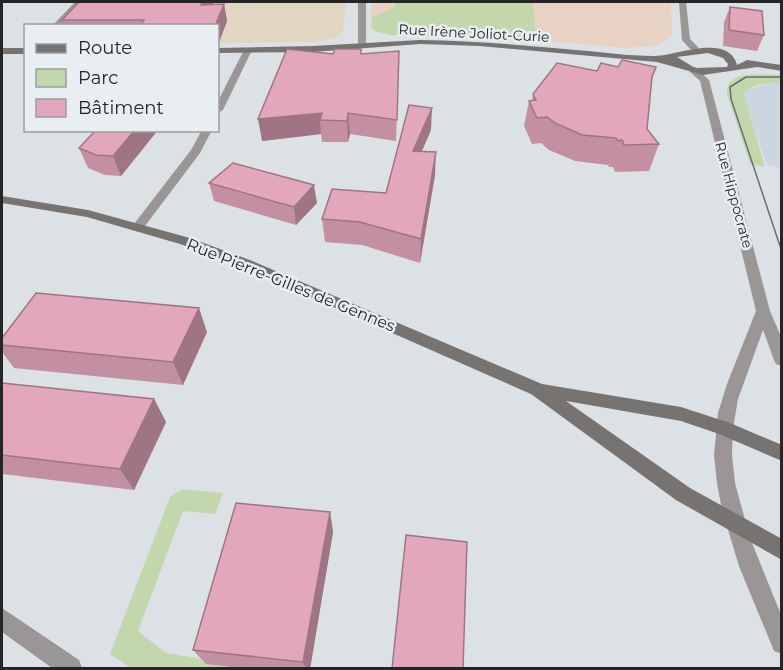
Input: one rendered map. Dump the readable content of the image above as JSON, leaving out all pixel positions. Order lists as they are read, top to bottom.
{
  "streets": {
    "street": ["Rue Irène Joliot-Curie", "Rue Hippocrate", "Rue Pierre-Gilles de Gennes"]
  },
  "legend": ["Route", "Parc", "Bâtiment"]
}
